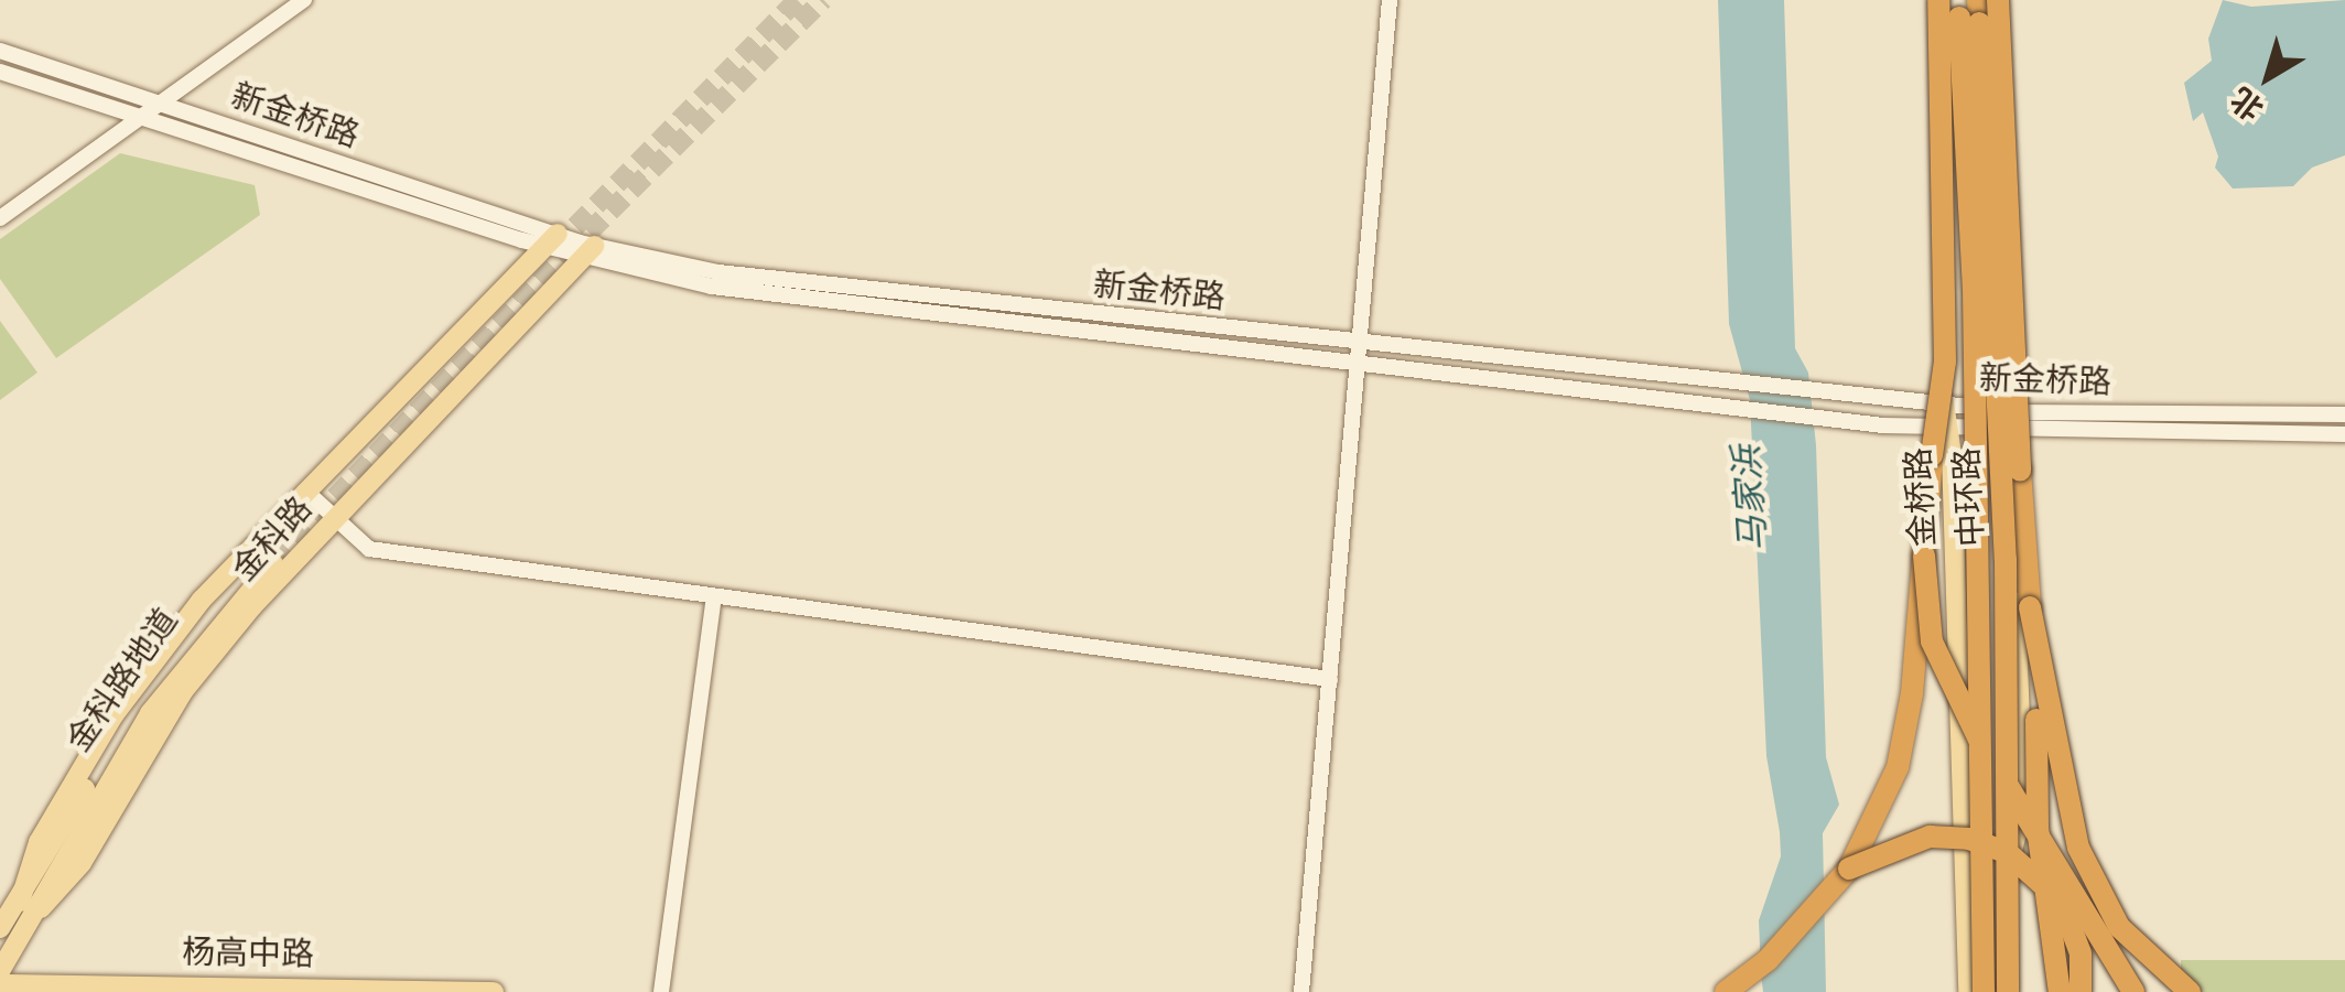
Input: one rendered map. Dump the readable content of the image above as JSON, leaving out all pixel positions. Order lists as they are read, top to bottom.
{
  "streets": {
    "highway": ["中环路"],
    "main road": [
      "金桥路",
      "金科路",
      "金科路地道",
      "杨高中路"
    ],
    "street": ["新金桥路"]
  },
  "crossings": [
    ["新金桥路", "金桥路"],
    ["新金桥路", "金科路"],
    ["金科路", "金科路地道"]
  ],
  "water": ["马家浜"],
  "north": "bottom left"
}
